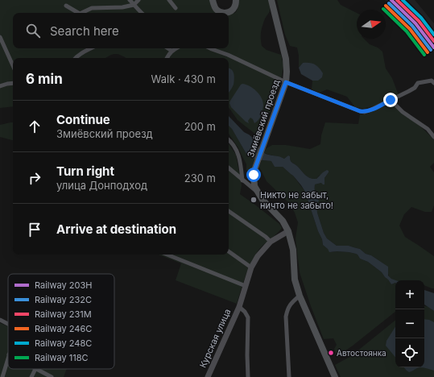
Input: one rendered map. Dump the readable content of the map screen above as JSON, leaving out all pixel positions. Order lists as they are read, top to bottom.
{
  "streets": {
    "main road": ["Змиёвский проезд"],
    "street": ["Курская улица"]
  },
  "crossings": [
    ["Змиёвский проезд", "Курская улица"]
  ],
  "places": ["Никто не забыт, ничто не забыто!", "Автостоянка"],
  "lines": [
    "rail line 203Н",
    "rail line 231М",
    "rail line 248С",
    "rail line 232C",
    "rail line 246С",
    "rail line 118С"
  ],
  "legend": [
    "Railway 203Н",
    "Railway 232C",
    "Railway 231М",
    "Railway 246С",
    "Railway 248С",
    "Railway 118С"
  ],
  "north": "right",
  "page": {
    "search": "Search here",
    "heading": ["6 min", "Walk · 430 m"],
    "list": [
      ["Continue", "Змиёвский проезд", "200 m"],
      ["Turn right", "улица Донподход", "230 m"],
      "Arrive at destination"
    ],
    "map_buttons": ["+", "−"]
  }
}
